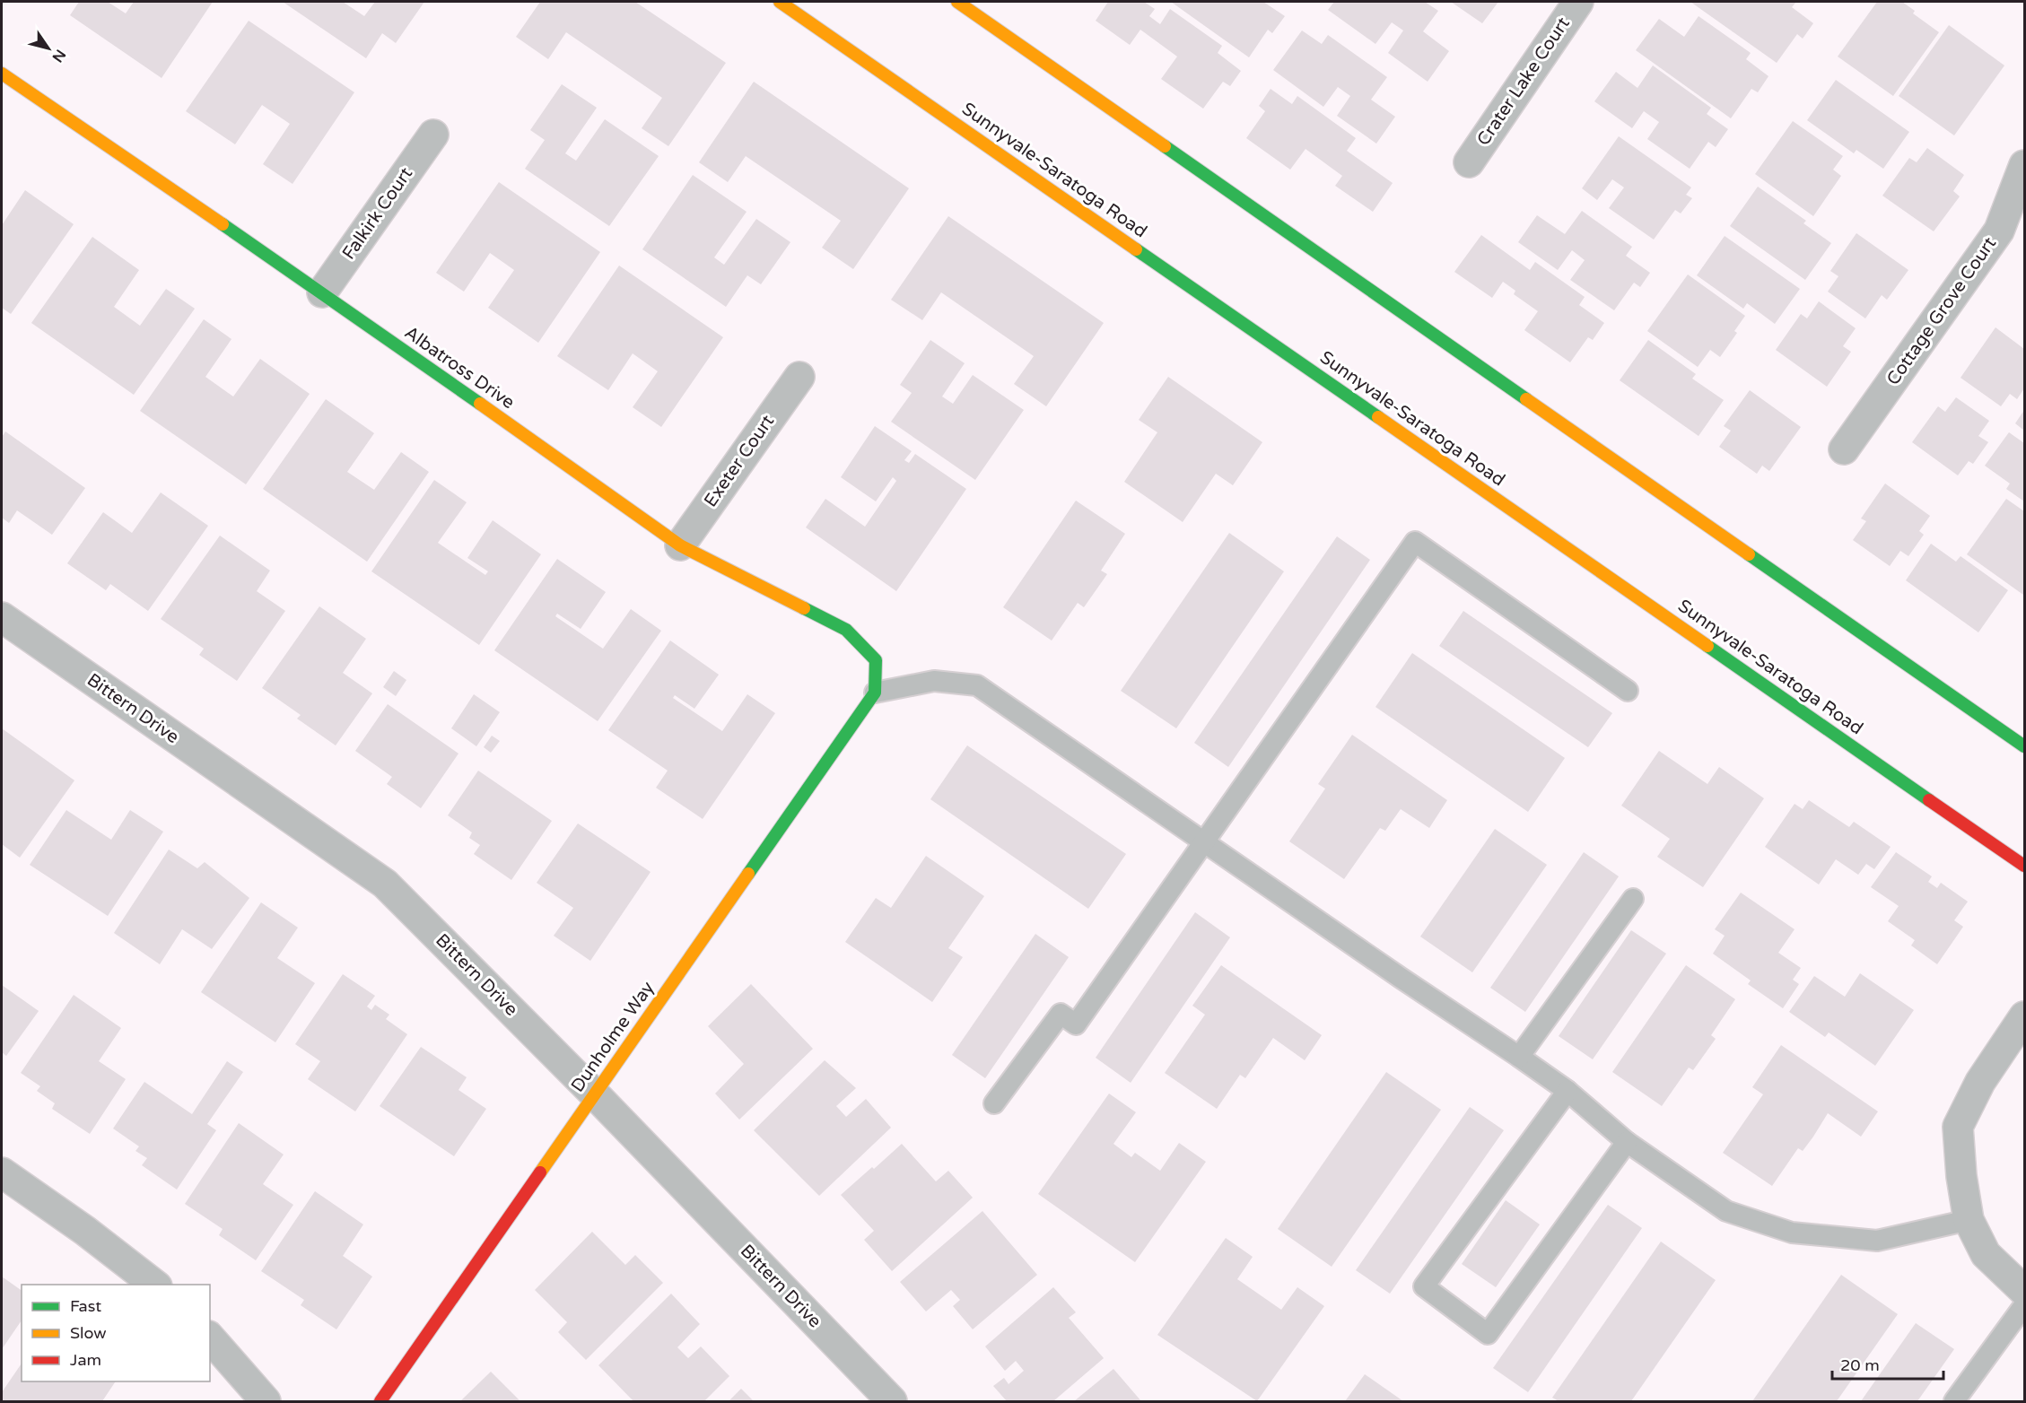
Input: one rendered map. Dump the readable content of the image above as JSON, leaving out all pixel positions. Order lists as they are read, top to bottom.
{
  "streets": {
    "main road": ["Sunnyvale-Saratoga Road", "Albatross Drive", "Dunholme Way"],
    "street": [
      "Crater Lake Court",
      "Falkirk Court",
      "Cottage Grove Court",
      "Exeter Court",
      "Bittern Drive"
    ]
  },
  "crossings": [
    ["Falkirk Court", "Albatross Drive"],
    ["Albatross Drive", "Exeter Court"],
    ["Albatross Drive", "Dunholme Way"],
    ["Bittern Drive", "Dunholme Way"]
  ],
  "legend": ["Fast", "Slow", "Jam"],
  "scale_bar": "20 m",
  "north": "bottom right"
}
